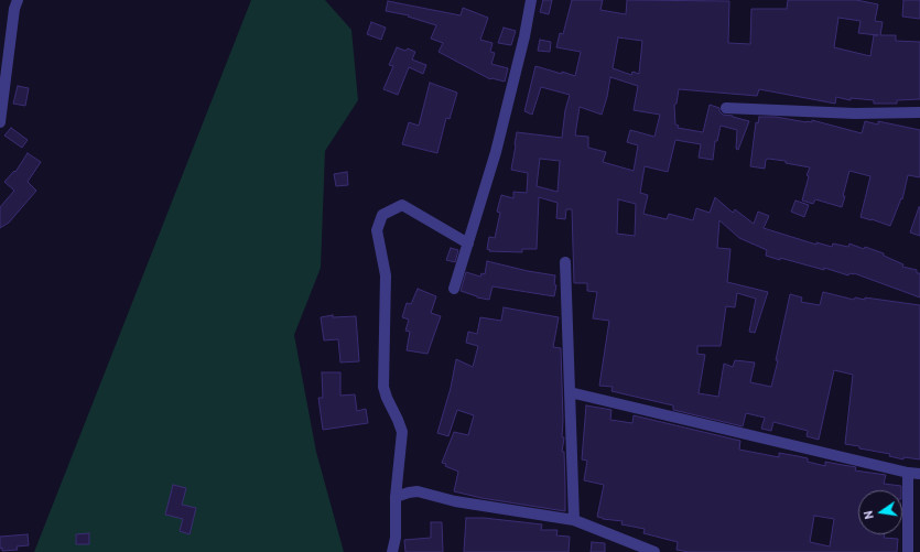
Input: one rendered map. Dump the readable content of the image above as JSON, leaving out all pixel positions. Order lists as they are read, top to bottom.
{
  "north": "left"
}
